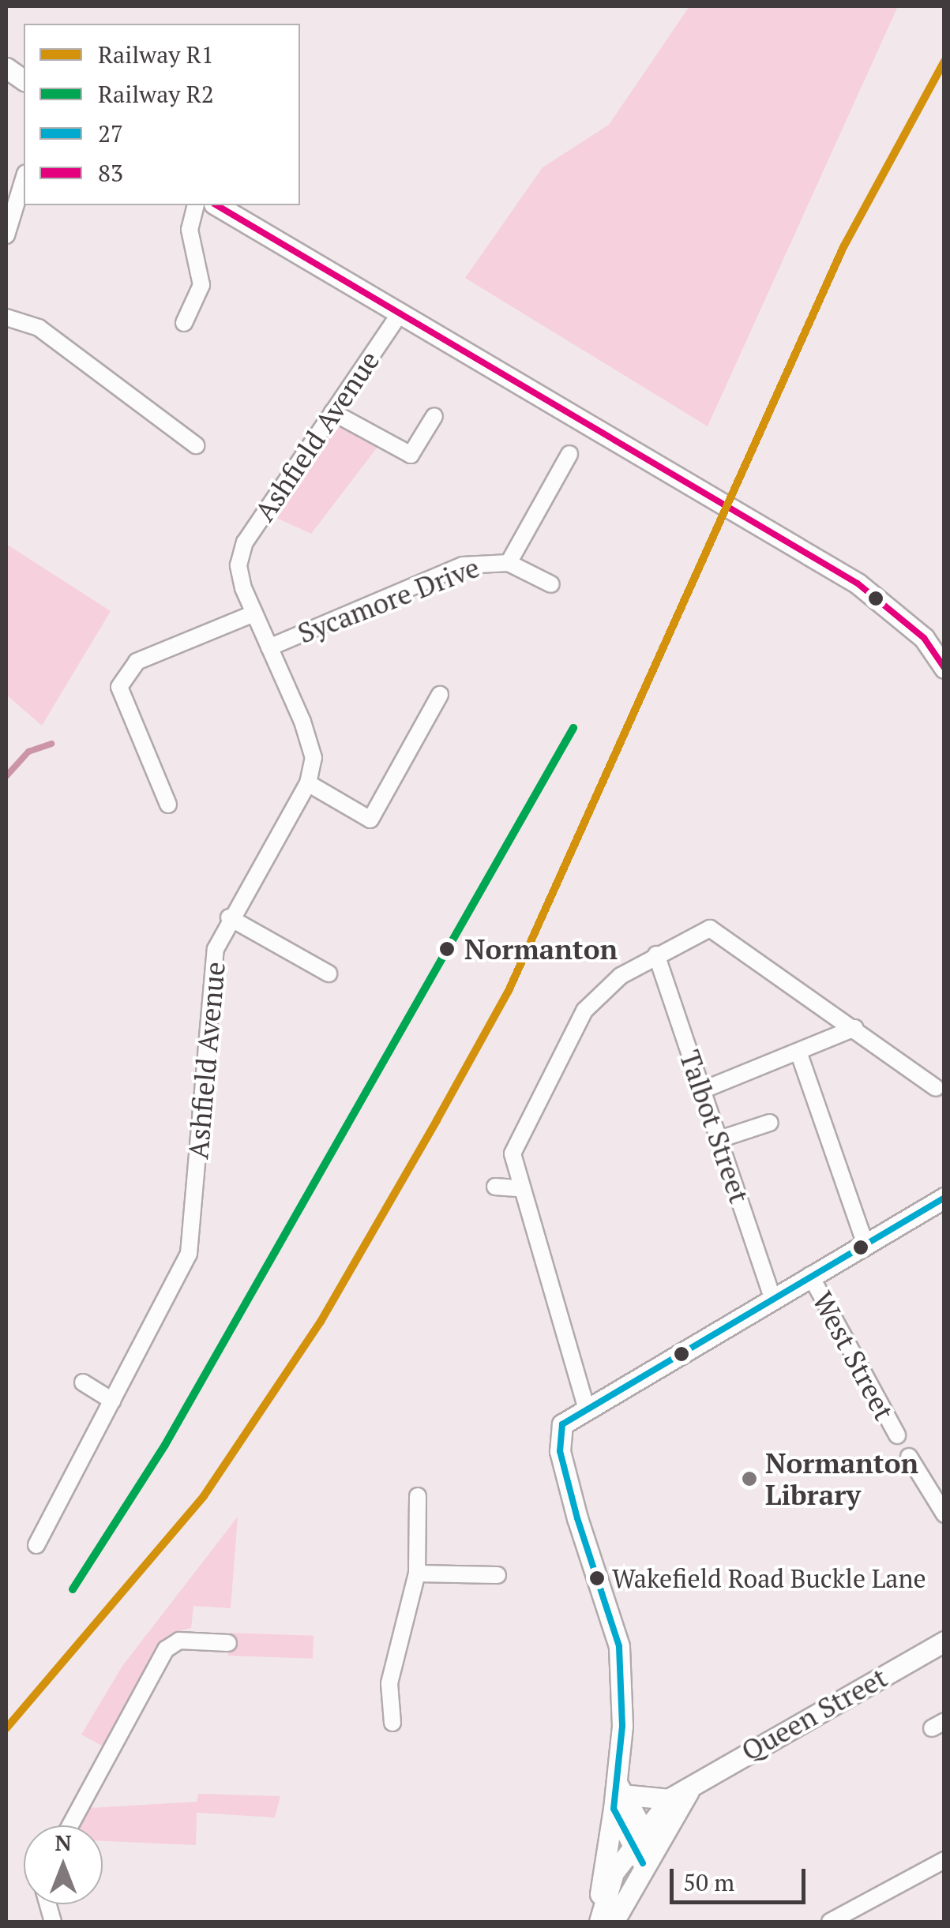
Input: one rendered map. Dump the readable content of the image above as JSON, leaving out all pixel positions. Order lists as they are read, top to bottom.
{
  "streets": {
    "street": [
      "Ashfield Avenue",
      "Sycamore Drive",
      "Talbot Street",
      "West Street",
      "Queen Street"
    ]
  },
  "crossings": [
    ["Ashfield Avenue", "Sycamore Drive"]
  ],
  "places": ["Normanton", "Normanton Library", "Wakefield Road Buckle Lane"],
  "lines": [
    "rail line R1",
    "transit line 83",
    "rail line R2",
    "transit line 27"
  ],
  "legend": [
    "Railway R1",
    "Railway R2",
    "27",
    "83"
  ],
  "scale_bar": "50 m",
  "north": "top"
}
